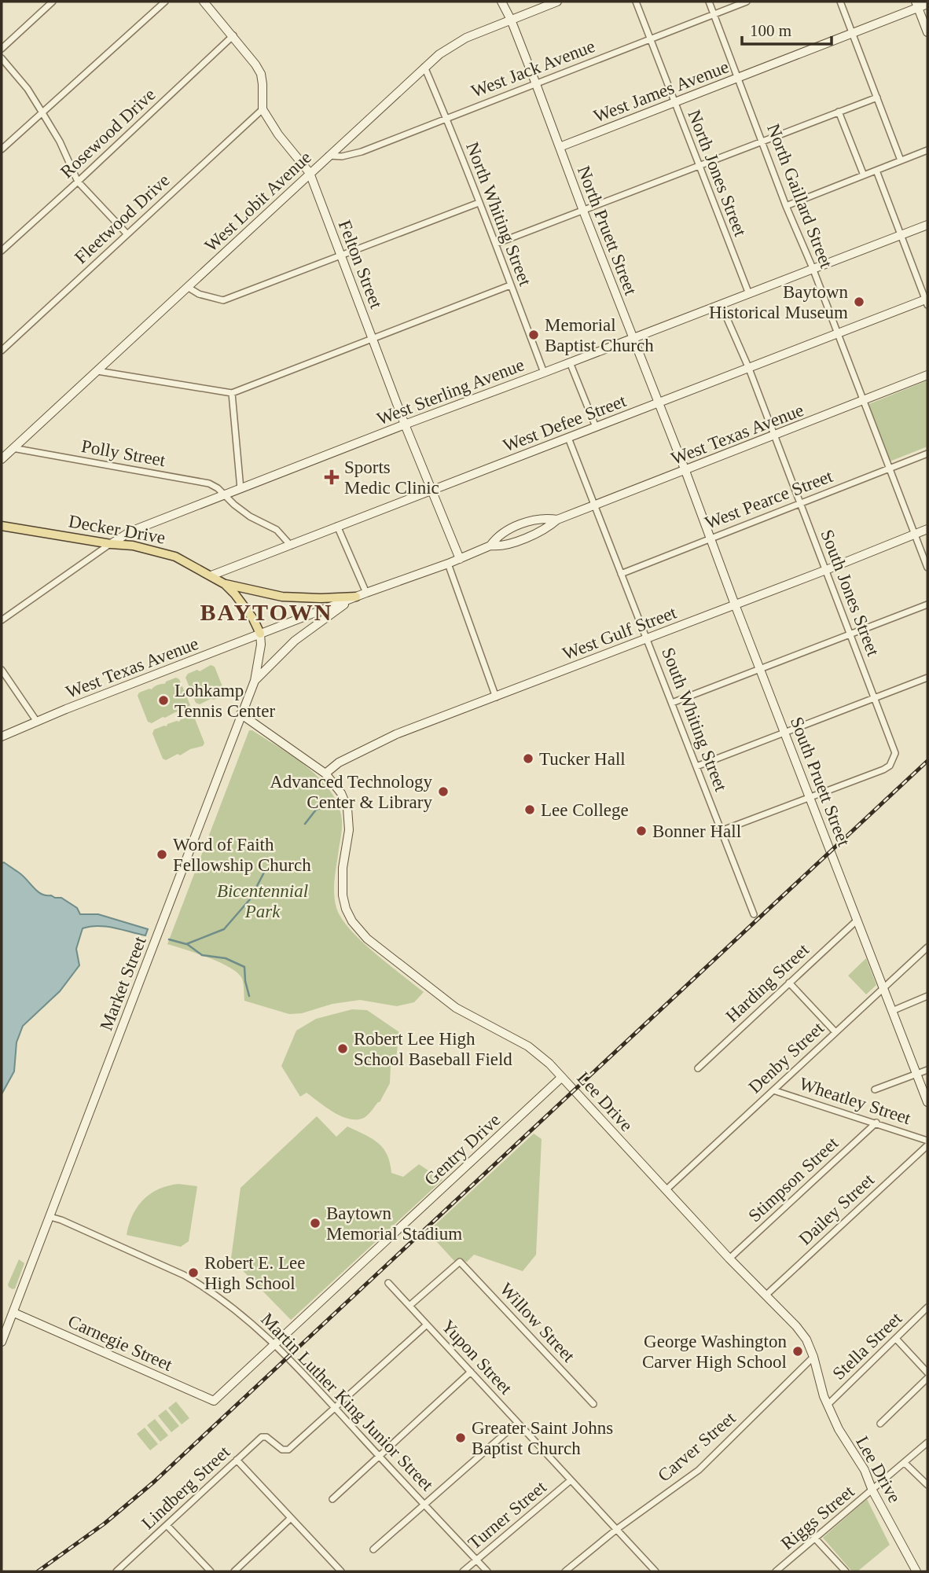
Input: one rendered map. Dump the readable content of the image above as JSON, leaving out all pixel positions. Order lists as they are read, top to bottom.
{
  "streets": {
    "main road": ["Decker Drive"],
    "street": [
      "West Jack Avenue",
      "West James Avenue",
      "Rosewood Drive",
      "North Jones Street",
      "North Gaillard Street",
      "West Lobit Avenue",
      "North Whiting Street",
      "Fleetwood Drive",
      "North Pruett Street",
      "Felton Street",
      "West Sterling Avenue",
      "West Defee Street",
      "West Texas Avenue",
      "Polly Street",
      "West Pearce Street",
      "South Jones Street",
      "West Gulf Street",
      "South Whiting Street",
      "South Pruett Street",
      "Harding Street",
      "Market Street",
      "Denby Street",
      "Wheatley Street",
      "Lee Drive",
      "Gentry Drive",
      "Stimpson Street",
      "Dailey Street",
      "Willow Street",
      "Carnegie Street",
      "Stella Street",
      "Yupon Street",
      "Martin Luther King Junior Street",
      "Carver Street",
      "Lindberg Street",
      "Turner Street",
      "Riggs Street"
    ]
  },
  "crossings": [
    ["West Jack Avenue", "North Jones Street"],
    ["West Jack Avenue", "North Gaillard Street"],
    ["West Jack Avenue", "West Lobit Avenue"],
    ["West Jack Avenue", "North Whiting Street"],
    ["West Jack Avenue", "North Pruett Street"],
    ["West James Avenue", "North Jones Street"],
    ["West James Avenue", "North Gaillard Street"],
    ["West James Avenue", "North Pruett Street"],
    ["North Jones Street", "West Sterling Avenue"],
    ["North Gaillard Street", "West Sterling Avenue"],
    ["North Gaillard Street", "West Defee Street"],
    ["North Gaillard Street", "West Texas Avenue"],
    ["North Gaillard Street", "West Pearce Street"],
    ["North Gaillard Street", "West Gulf Street"],
    ["West Lobit Avenue", "North Whiting Street"],
    ["West Lobit Avenue", "North Pruett Street"],
    ["West Lobit Avenue", "Felton Street"],
    ["West Lobit Avenue", "Polly Street"],
    ["North Whiting Street", "West Sterling Avenue"],
    ["Fleetwood Drive", "Felton Street"],
    ["North Pruett Street", "West Sterling Avenue"],
    ["North Pruett Street", "West Defee Street"],
    ["North Pruett Street", "West Texas Avenue"],
    ["North Pruett Street", "South Pruett Street"],
    ["Felton Street", "West Sterling Avenue"],
    ["Felton Street", "West Defee Street"],
    ["Felton Street", "West Texas Avenue"],
    ["West Sterling Avenue", "Polly Street"],
    ["West Sterling Avenue", "Decker Drive"],
    ["West Defee Street", "Polly Street"],
    ["West Defee Street", "Decker Drive"],
    ["West Texas Avenue", "Decker Drive"],
    ["West Texas Avenue", "South Jones Street"],
    ["West Texas Avenue", "South Whiting Street"],
    ["West Texas Avenue", "South Pruett Street"],
    ["West Texas Avenue", "Market Street"],
    ["West Pearce Street", "South Jones Street"],
    ["West Pearce Street", "South Whiting Street"],
    ["West Pearce Street", "South Pruett Street"],
    ["Decker Drive", "Market Street"],
    ["South Jones Street", "West Gulf Street"],
    ["South Jones Street", "South Pruett Street"],
    ["West Gulf Street", "South Whiting Street"],
    ["West Gulf Street", "South Pruett Street"],
    ["West Gulf Street", "Lee Drive"],
    ["South Pruett Street", "Harding Street"],
    ["South Pruett Street", "Denby Street"],
    ["Market Street", "Lee Drive"],
    ["Market Street", "Carnegie Street"],
    ["Market Street", "Martin Luther King Junior Street"],
    ["Denby Street", "Wheatley Street"],
    ["Denby Street", "Lee Drive"],
    ["Wheatley Street", "Stimpson Street"],
    ["Lee Drive", "Gentry Drive"],
    ["Lee Drive", "Stimpson Street"],
    ["Lee Drive", "Dailey Street"],
    ["Lee Drive", "Stella Street"],
    ["Lee Drive", "Carver Street"],
    ["Lee Drive", "Riggs Street"],
    ["Gentry Drive", "Carnegie Street"],
    ["Gentry Drive", "Martin Luther King Junior Street"],
    ["Willow Street", "Yupon Street"],
    ["Yupon Street", "Carver Street"],
    ["Yupon Street", "Turner Street"],
    ["Martin Luther King Junior Street", "Lindberg Street"],
    ["Martin Luther King Junior Street", "Turner Street"]
  ],
  "districts": ["BAYTOWN"],
  "parks": ["Bicentennial Park"],
  "places": {
    "other": [
      "Baytown Historical Museum",
      "Memorial Baptist Church",
      "Lohkamp Tennis Center",
      "Tucker Hall",
      "Advanced Technology Center & Library",
      "Lee College",
      "Bonner Hall",
      "Word of Faith Fellowship Church",
      "Robert Lee High School Baseball Field",
      "Baytown Memorial Stadium",
      "Robert E. Lee High School",
      "George Washington Carver High School",
      "Greater Saint Johns Baptist Church"
    ],
    "health": ["Sports Medic Clinic"]
  },
  "scale_bar": "100 m"
}
